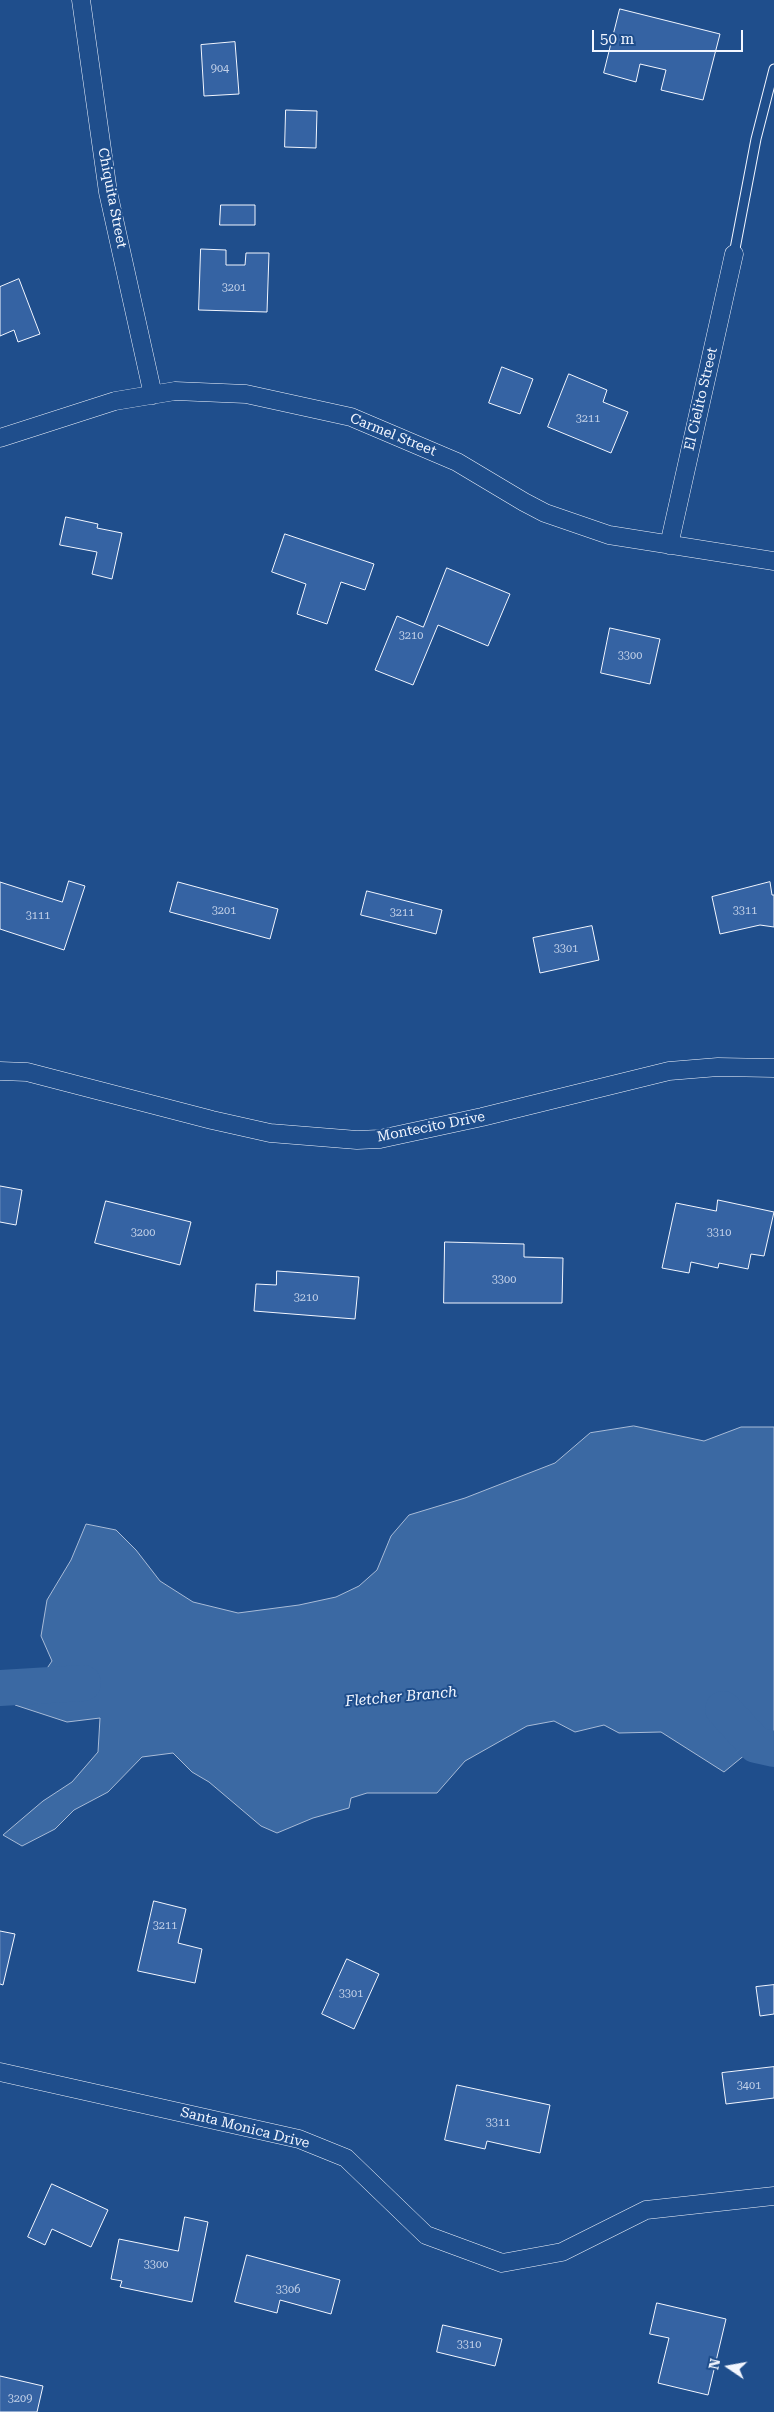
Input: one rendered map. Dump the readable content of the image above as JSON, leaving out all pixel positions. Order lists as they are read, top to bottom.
{
  "streets": {
    "street": [
      "Chiquita Street",
      "El Cielito Street",
      "Carmel Street",
      "Montecito Drive",
      "Santa Monica Drive"
    ]
  },
  "crossings": [
    ["Chiquita Street", "Carmel Street"],
    ["El Cielito Street", "Carmel Street"]
  ],
  "water": ["Fletcher Branch"],
  "house_numbers": [
    "904",
    "3201",
    "3211",
    "3210",
    "3300",
    "3201",
    "3311",
    "3211",
    "3111",
    "3301",
    "3200",
    "3310",
    "3300",
    "3210",
    "3211",
    "3301",
    "3401",
    "3311",
    "3300",
    "3306",
    "3310",
    "3209"
  ],
  "scale_bar": "50 m",
  "north": "left"
}
